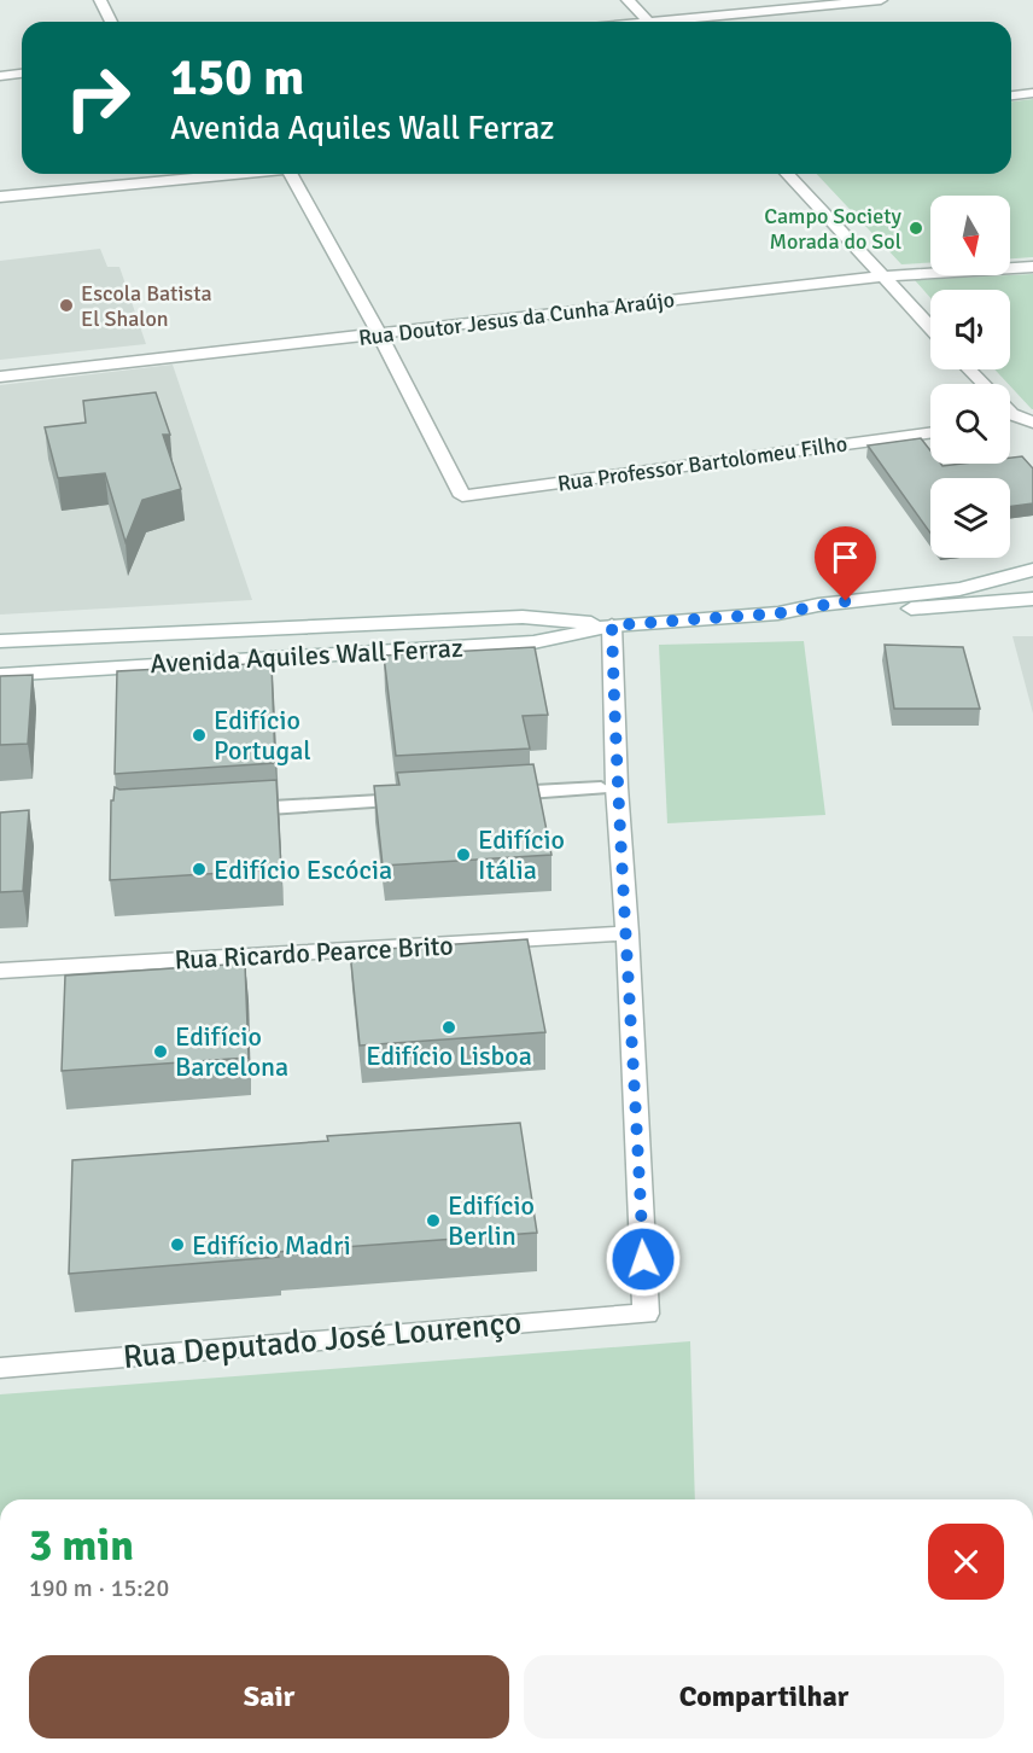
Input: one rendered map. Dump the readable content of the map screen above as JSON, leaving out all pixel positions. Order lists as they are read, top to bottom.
{
  "streets": {
    "street": [
      "Rua Doutor Jesus da Cunha Araújo",
      "Rua Professor Bartolomeu Filho",
      "Avenida Aquiles Wall Ferraz",
      "Rua Ricardo Pearce Brito",
      "Rua Deputado José Lourenço"
    ]
  },
  "crossings": [
    ["Rua Doutor Jesus da Cunha Araújo", "Rua Professor Bartolomeu Filho"],
    ["Rua Ricardo Pearce Brito", "Rua Deputado José Lourenço"]
  ],
  "places": [
    "Campo Society Morada do Sol",
    "Escola Batista El Shalon",
    "Edifício Portugal",
    "Edifício Itália",
    "Edifício Escócia",
    "Edifício Lisboa",
    "Edifício Barcelona",
    "Edifício Berlin",
    "Edifício Madri"
  ],
  "north": "bottom",
  "page": {
    "turn": ["150 m", "Avenida Aquiles Wall Ferraz"],
    "heading": ["3 min", "190 m · 15:20"],
    "buttons": ["Sair", "Compartilhar"]
  }
}
